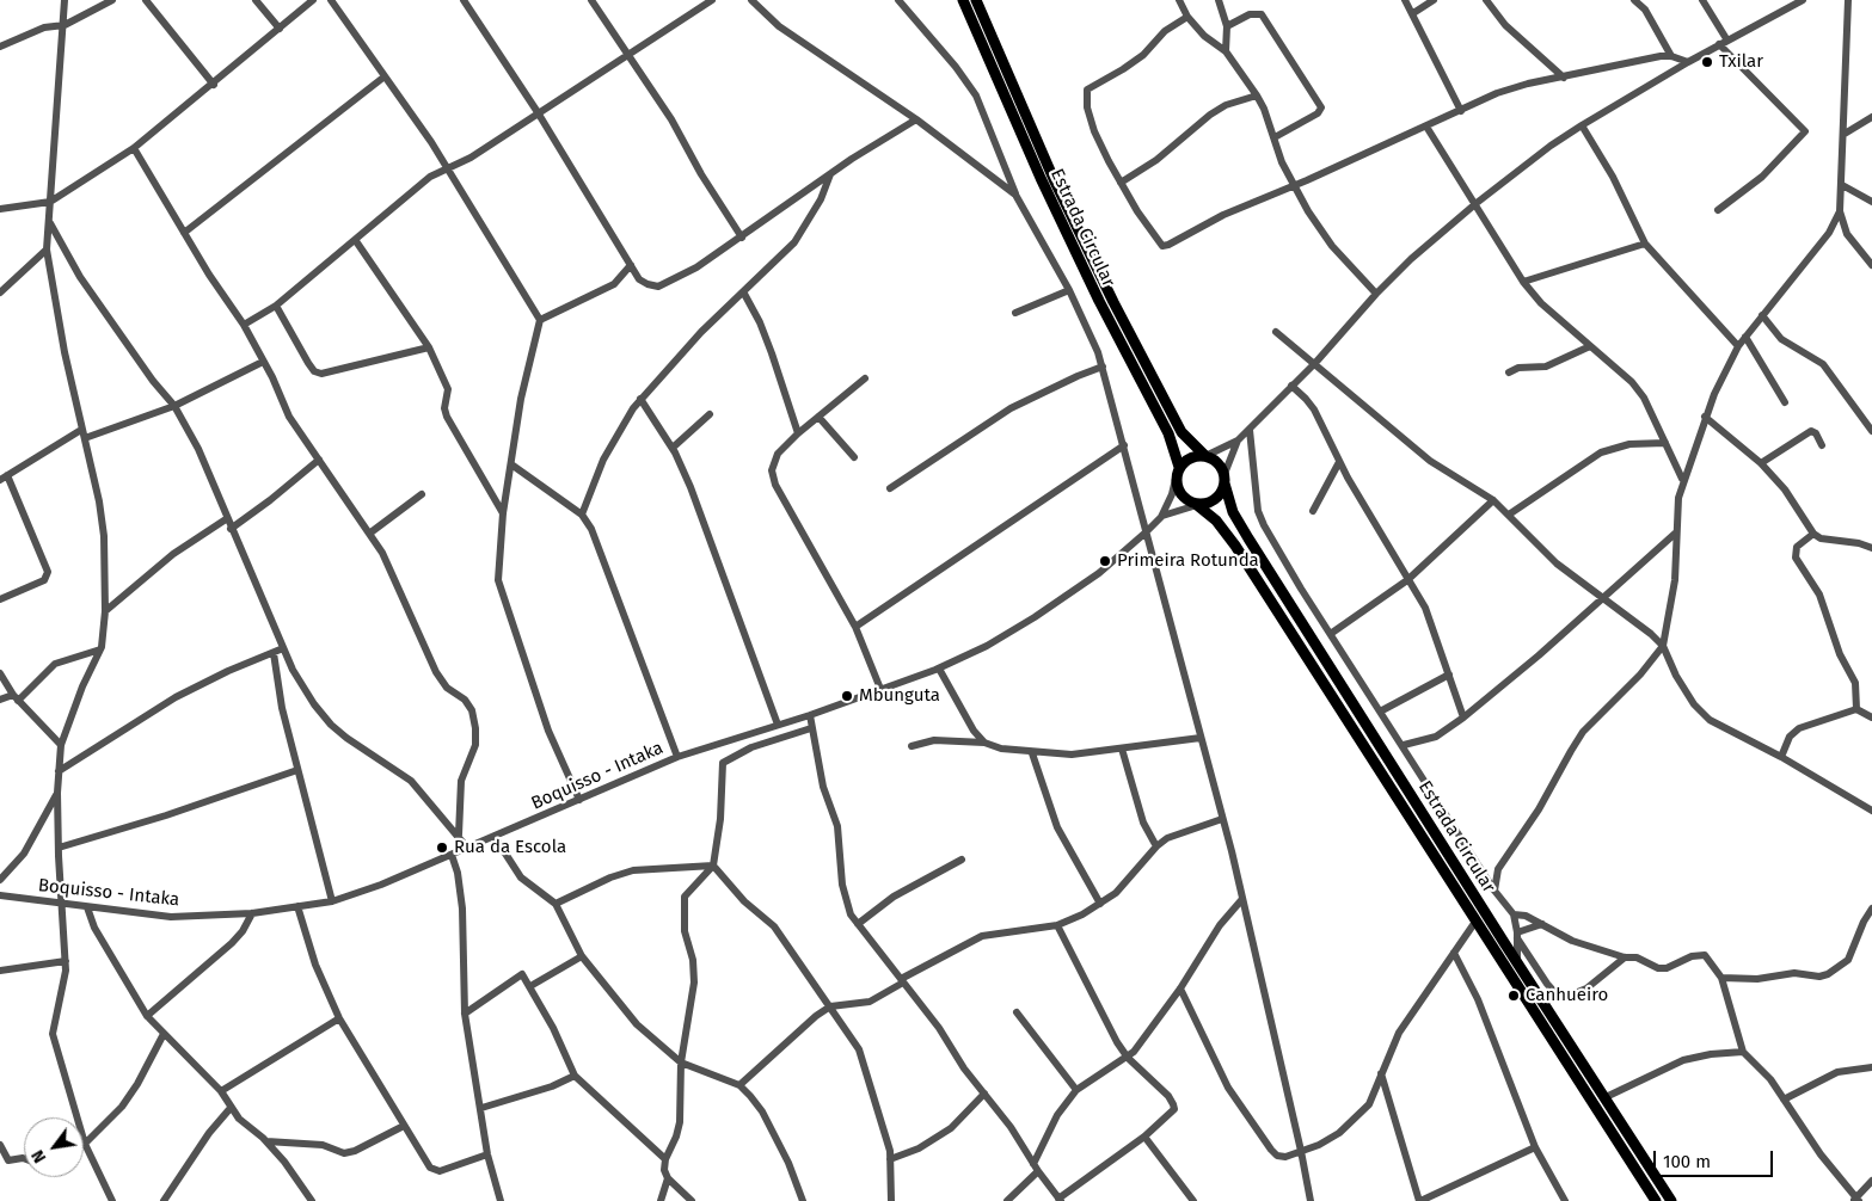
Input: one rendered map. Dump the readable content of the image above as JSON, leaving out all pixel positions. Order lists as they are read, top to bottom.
{
  "streets": {
    "main road": ["Estrada Circular"],
    "street": ["Boquisso - Intaka"]
  },
  "places": [
    "Txilar",
    "Primeira Rotunda",
    "Mbunguta",
    "Rua da Escola",
    "Canhueiro"
  ],
  "scale_bar": "100 m",
  "north": "bottom left"
}
